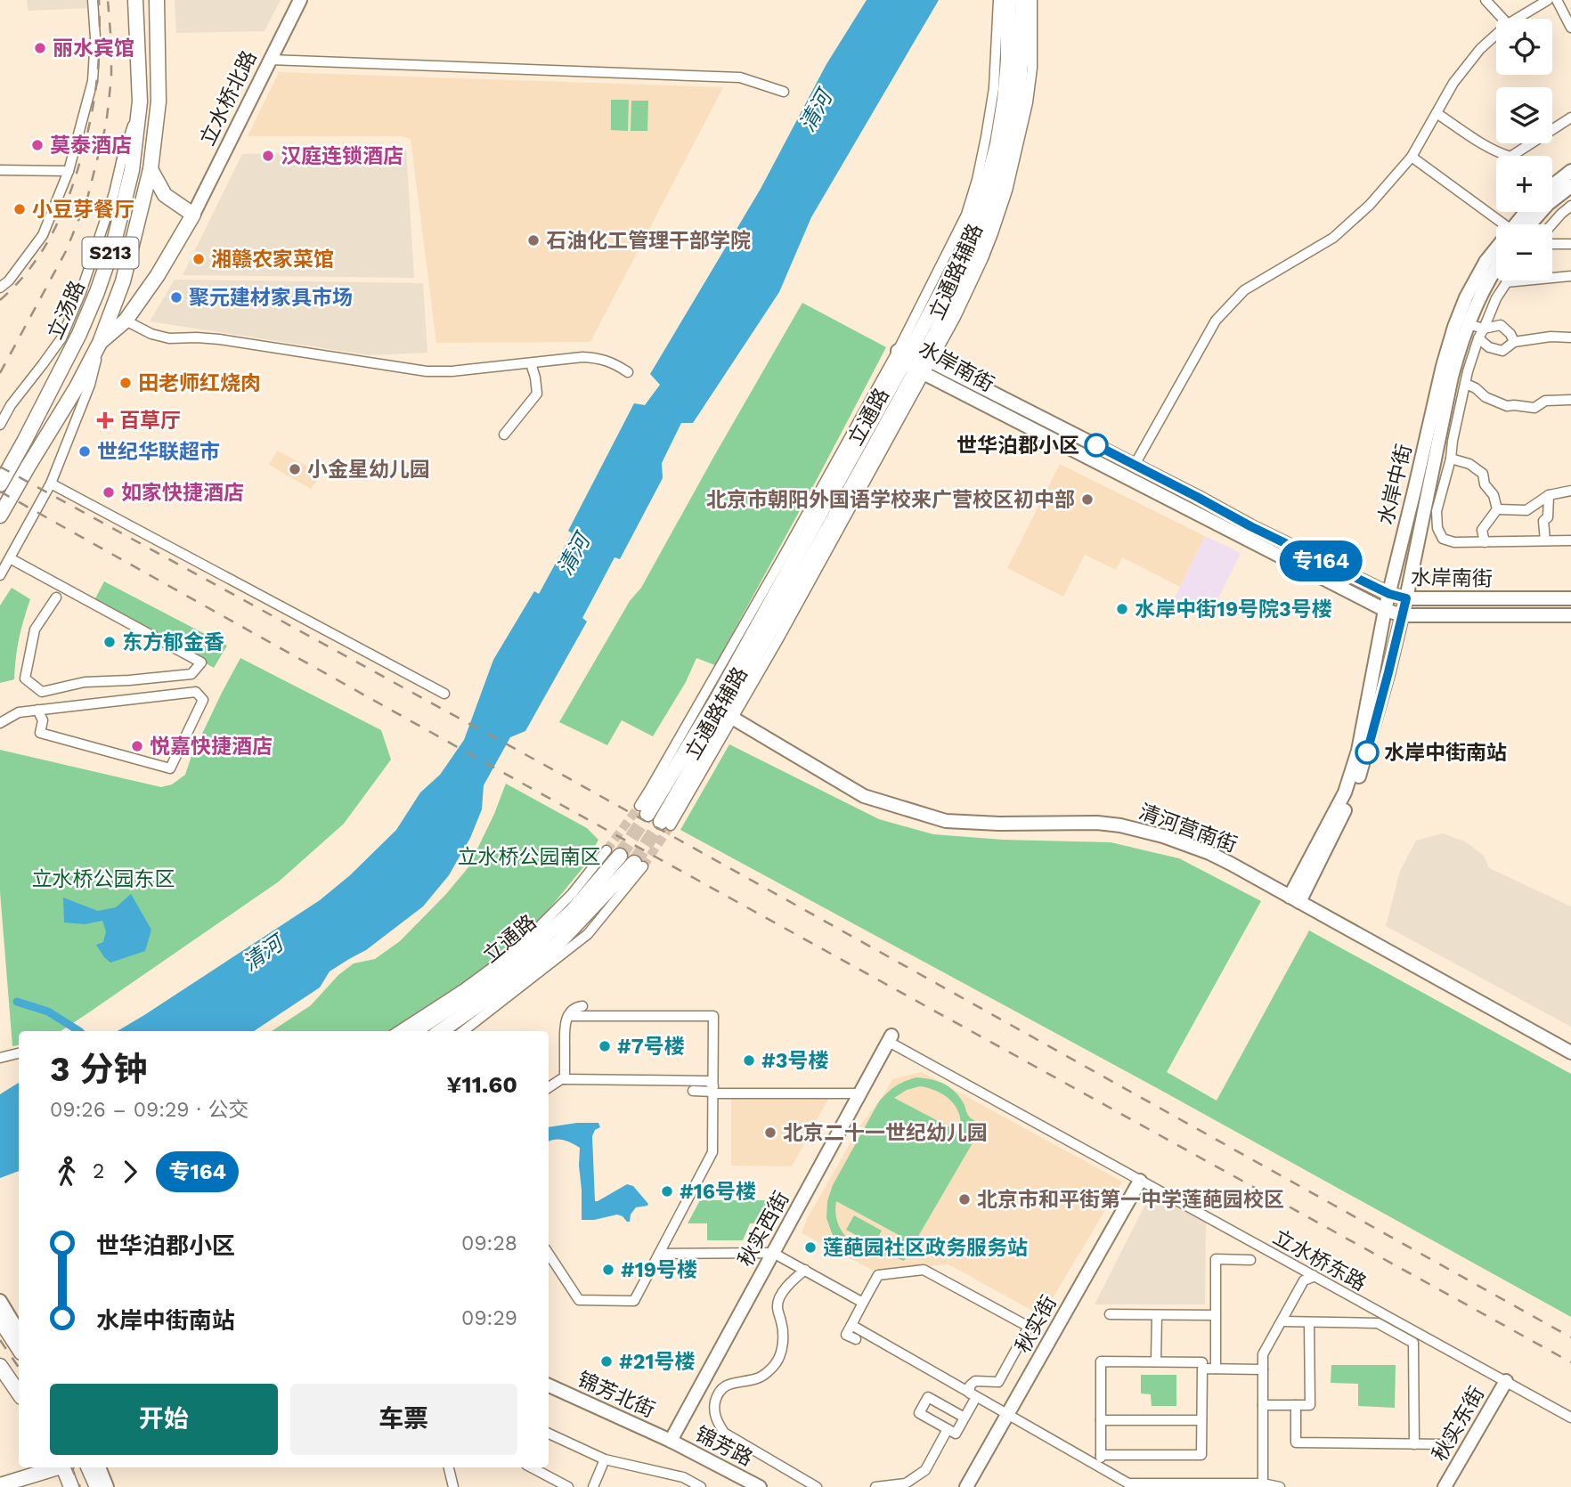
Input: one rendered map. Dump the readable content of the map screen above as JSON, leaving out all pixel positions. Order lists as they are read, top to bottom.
{
  "streets": {
    "main road": ["S213", "立汤路", "立通路"],
    "street": [
      "立水桥北路",
      "立通路辅路",
      "水岸南街",
      "水岸中街",
      "清河营南街",
      "秋实西街",
      "立水桥东路",
      "秋实街",
      "锦芳北街",
      "秋实东街",
      "锦芳路"
    ]
  },
  "crossings": [
    ["立通路辅路", "水岸南街"],
    ["立通路辅路", "立通路"],
    ["立通路辅路", "清河营南街"],
    ["水岸南街", "立通路"],
    ["水岸南街", "水岸中街"],
    ["水岸中街", "清河营南街"],
    ["秋实西街", "立水桥东路"],
    ["秋实西街", "锦芳北街"],
    ["秋实西街", "锦芳路"],
    ["立水桥东路", "秋实街"],
    ["立水桥东路", "秋实东街"],
    ["锦芳北街", "锦芳路"]
  ],
  "water": ["清河"],
  "parks": ["立水桥公园南区", "立水桥公园东区"],
  "places": {
    "other": [
      "丽水宾馆",
      "莫泰酒店",
      "汉庭连锁酒店",
      "小豆芽餐厅",
      "石油化工管理干部学院",
      "湘赣农家菜馆",
      "聚元建材家具市场",
      "田老师红烧肉",
      "世华泊郡小区",
      "世纪华联超市",
      "小金星幼儿园",
      "如家快捷酒店",
      "北京市朝阳外国语学校来广营校区初中部",
      "水岸中街19号院3号楼",
      "东方郁金香",
      "悦嘉快捷酒店",
      "水岸中街南站",
      "#7号楼",
      "#3号楼",
      "北京二十一世纪幼儿园",
      "#16号楼",
      "北京市和平街第一中学莲葩园校区",
      "莲葩园社区政务服务站",
      "#19号楼",
      "#21号楼"
    ],
    "health": ["百草厅"]
  },
  "lines": ["bus line 专164"],
  "page": {
    "on_map": "专164",
    "map_buttons": ["+", "−"],
    "heading": ["3 分钟", "09:26 – 09:29 · 公交", "¥11.60"],
    "legs": ["2", "专164"],
    "list": [
      {
        "name": "世华泊郡小区",
        "value": "09:28"
      },
      {
        "name": "水岸中街南站",
        "value": "09:29"
      }
    ],
    "buttons": ["开始", "车票"]
  }
}
